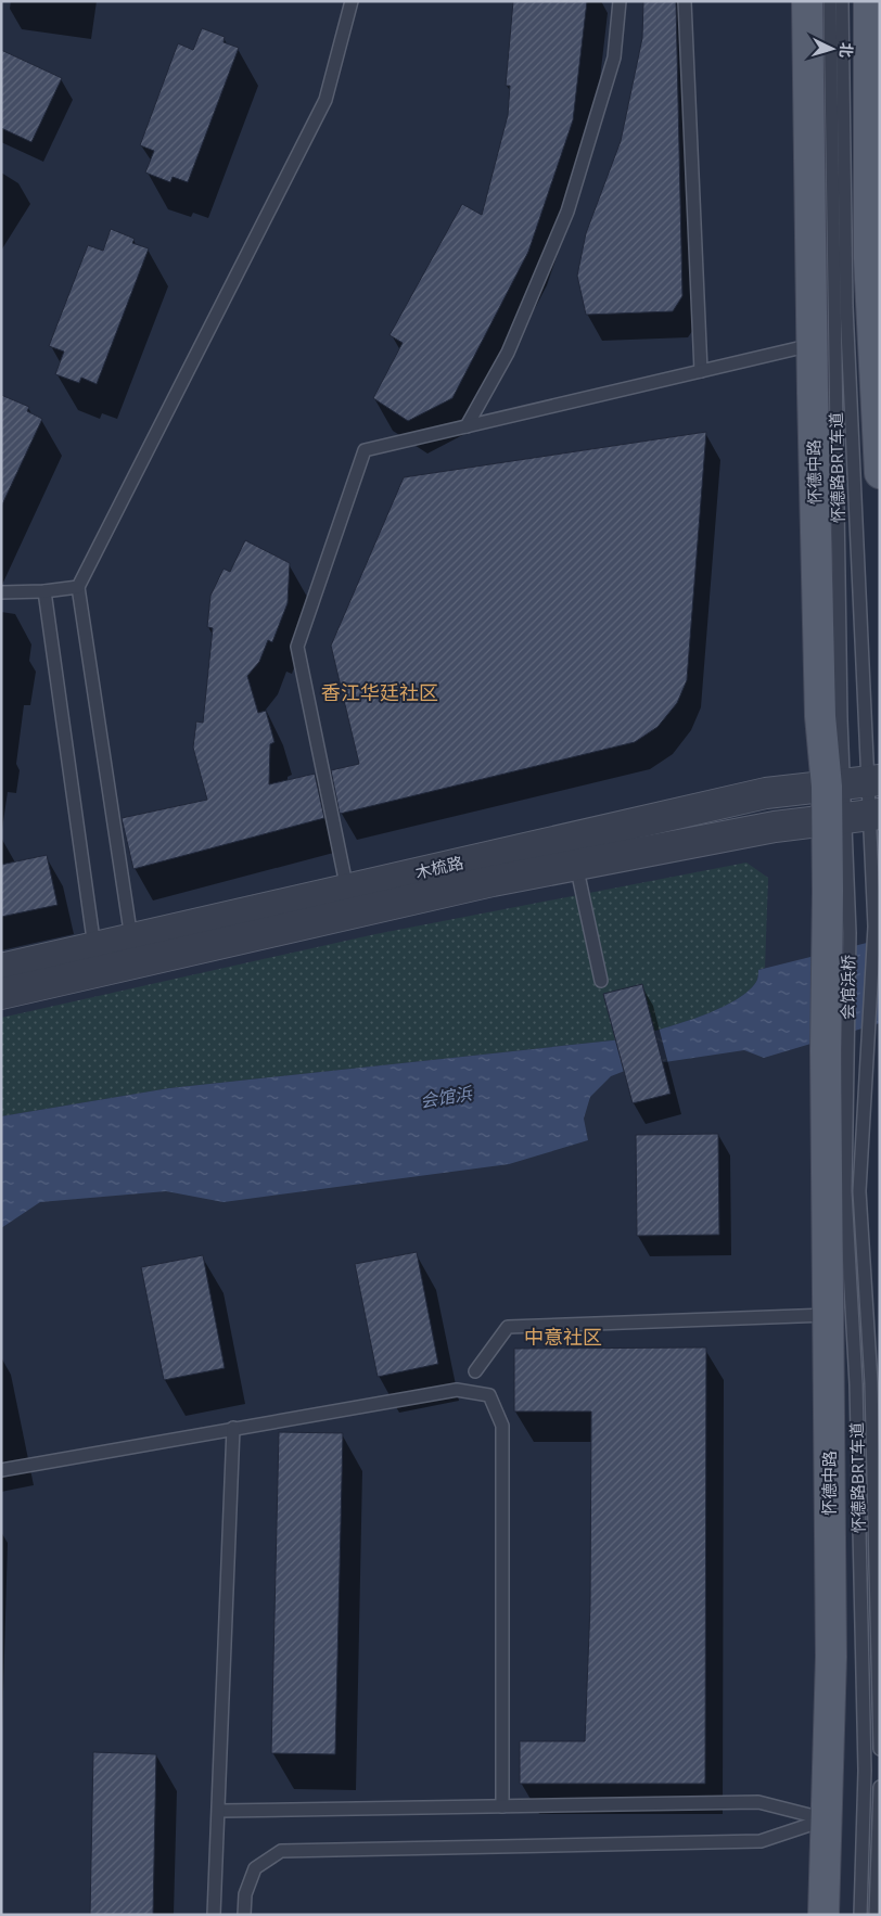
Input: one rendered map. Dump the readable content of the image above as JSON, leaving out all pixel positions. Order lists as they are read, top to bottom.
{
  "streets": {
    "main road": ["怀德中路"],
    "street": ["木梳路"],
    "lane": ["怀德路BRT车道", "会馆浜桥"]
  },
  "crossings": [
    ["怀德路BRT车道", "怀德中路"],
    ["怀德路BRT车道", "木梳路"],
    ["怀德路BRT车道", "会馆浜桥"],
    ["怀德中路", "木梳路"]
  ],
  "districts": ["香江华廷社区", "中意社区"],
  "water": ["会馆浜"],
  "north": "right"
}
